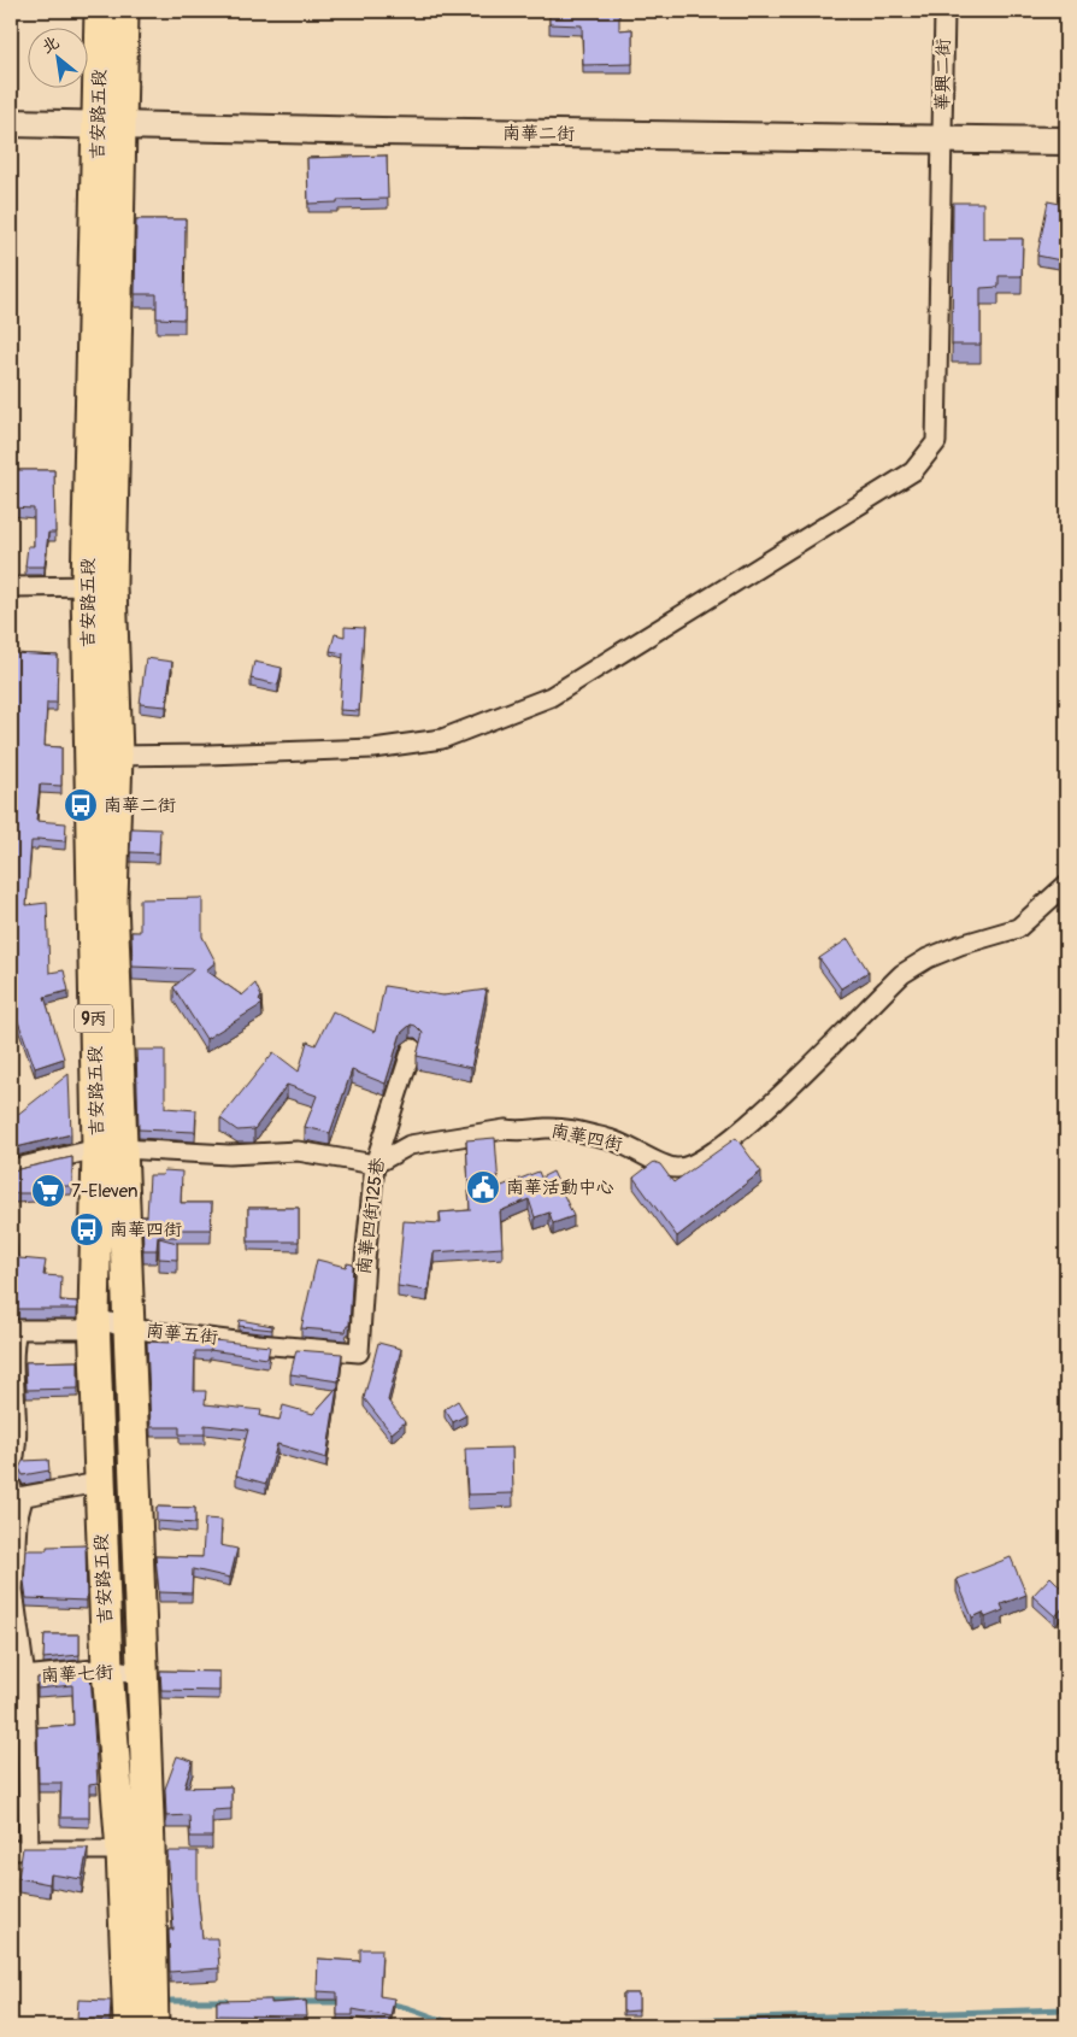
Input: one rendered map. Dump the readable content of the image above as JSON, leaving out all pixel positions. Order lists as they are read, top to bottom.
{
  "streets": {
    "main road": ["吉安路五段", "9丙"],
    "street": [
      "華興二街",
      "南華二街",
      "南華四街",
      "南華四街125巷",
      "南華五街",
      "南華七街"
    ]
  },
  "crossings": [
    ["華興二街", "吉安路五段"],
    ["華興二街", "南華二街"],
    ["吉安路五段", "南華二街"],
    ["吉安路五段", "南華五街"],
    ["吉安路五段", "南華七街"],
    ["南華四街", "南華四街125巷"],
    ["南華四街125巷", "南華五街"]
  ],
  "places": {
    "bus stop": ["南華二街", "南華四街"],
    "public building": ["南華活動中心"],
    "supermarket": ["7-Eleven"]
  },
  "north": "top left"
}
